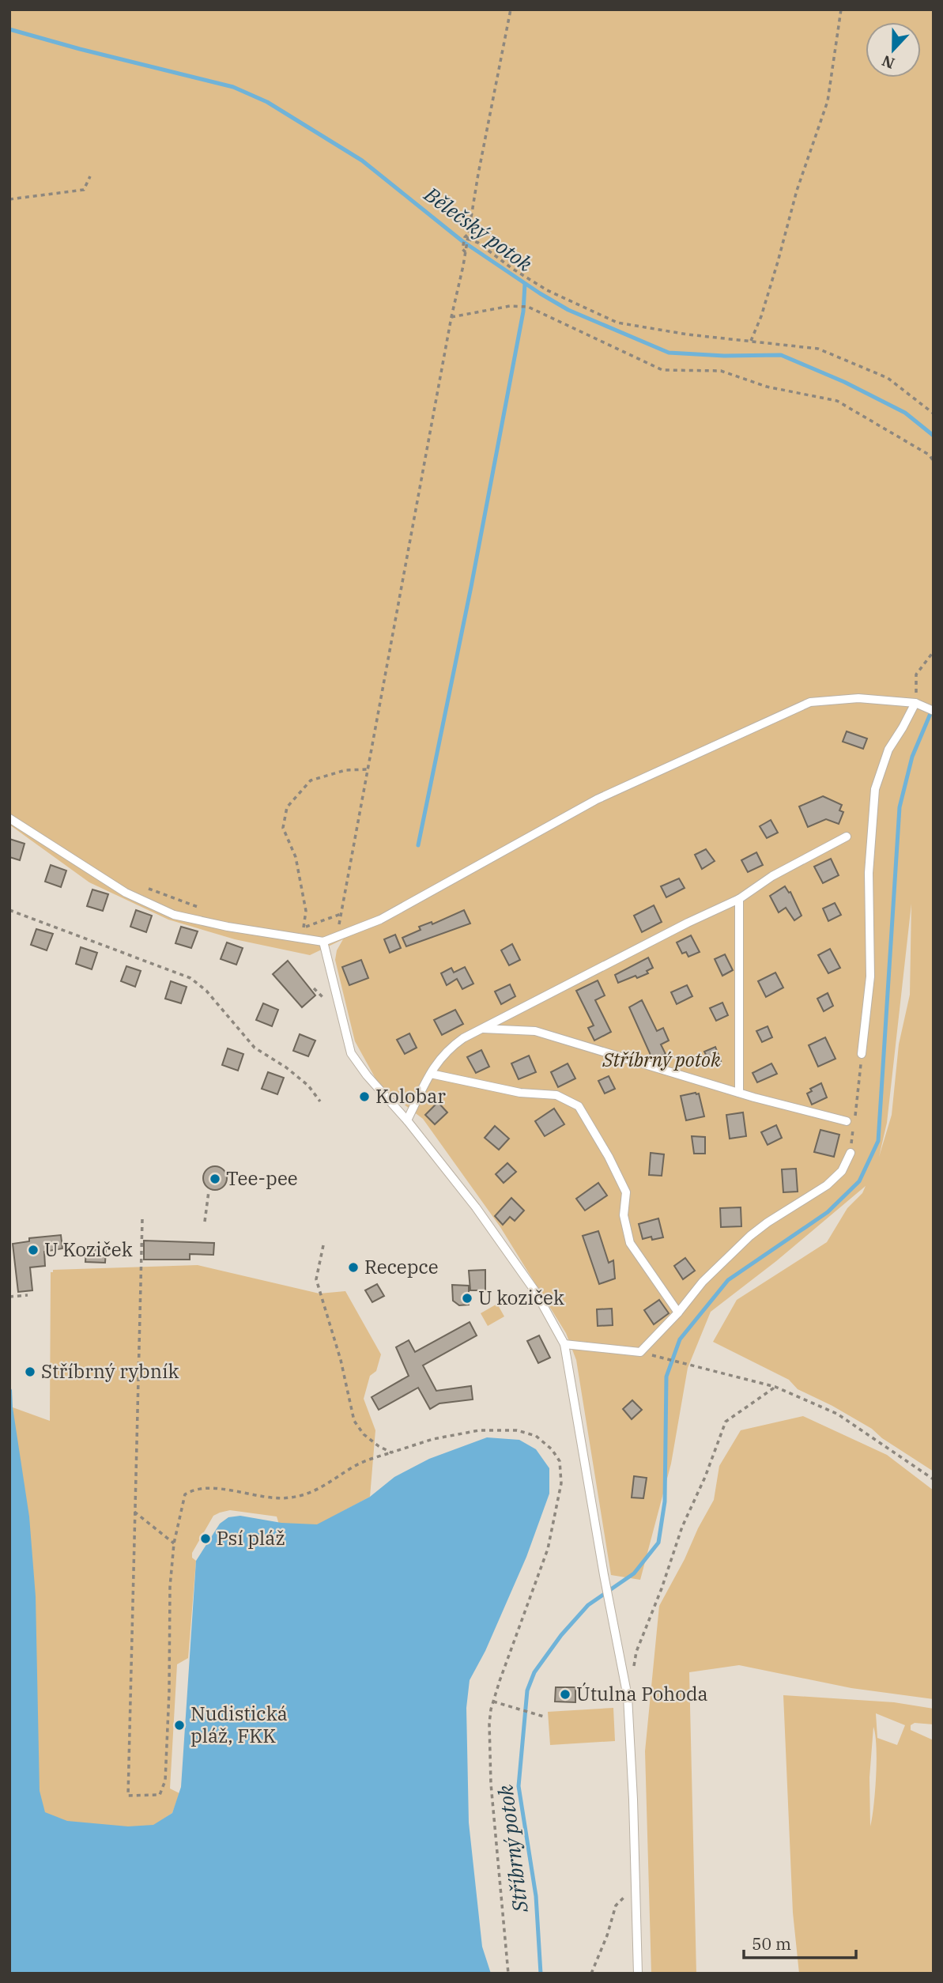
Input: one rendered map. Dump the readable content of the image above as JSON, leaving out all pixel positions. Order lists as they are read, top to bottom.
{
  "water": ["Bělečský potok", "Stříbrný potok"],
  "parks": ["Stříbrný potok"],
  "places": [
    "Kolobar",
    "Tee-pee",
    "U Koziček",
    "Recepce",
    "U koziček",
    "Stříbrný rybník",
    "Psí pláž",
    "Útulna Pohoda",
    "Nudistická pláž, FKK"
  ],
  "scale_bar": "50 m",
  "north": "bottom"
}
